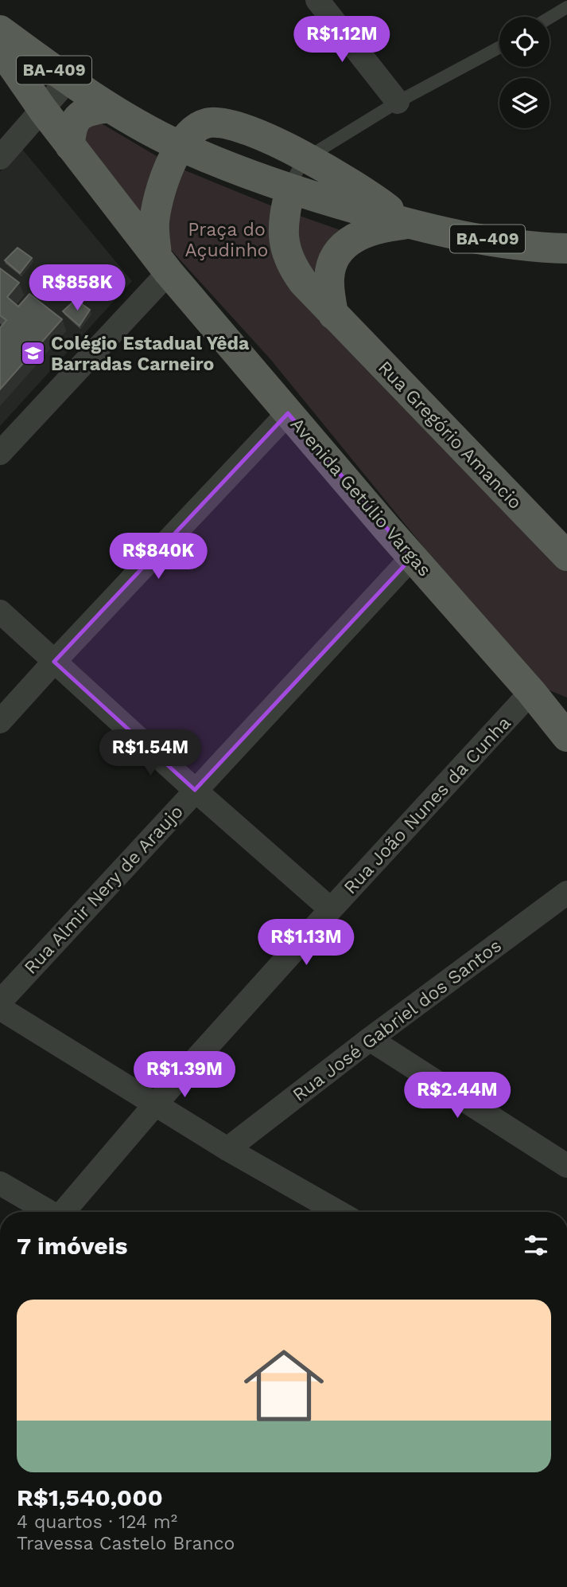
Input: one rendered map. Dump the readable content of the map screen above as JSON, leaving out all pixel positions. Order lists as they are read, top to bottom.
{
  "streets": {
    "main road": ["BA-409", "Rua Gregório Amancio", "Avenida Getúlio Vargas"],
    "street": ["Rua João Nunes da Cunha", "Rua Almir Nery de Araujo", "Rua José Gabriel dos Santos"]
  },
  "crossings": [
    ["BA-409", "Rua Gregório Amancio"],
    ["Avenida Getúlio Vargas", "Rua João Nunes da Cunha"],
    ["Avenida Getúlio Vargas", "Rua Almir Nery de Araujo"]
  ],
  "parks": ["Praça do Açudinho"],
  "places": {
    "school or university": ["Colégio Estadual Yêda Barradas Carneiro"]
  },
  "page": {
    "price": [
      "R$1.12M",
      "R$858K",
      "R$840K",
      "R$1.54M",
      "R$1.13M",
      "R$1.39M",
      "R$2.44M"
    ],
    "heading": "7 imóveis",
    "list": [
      {
        "name": "R$1,540,000",
        "note": "4 quartos · 124 m² · Travessa Castelo Branco"
      }
    ]
  }
}
